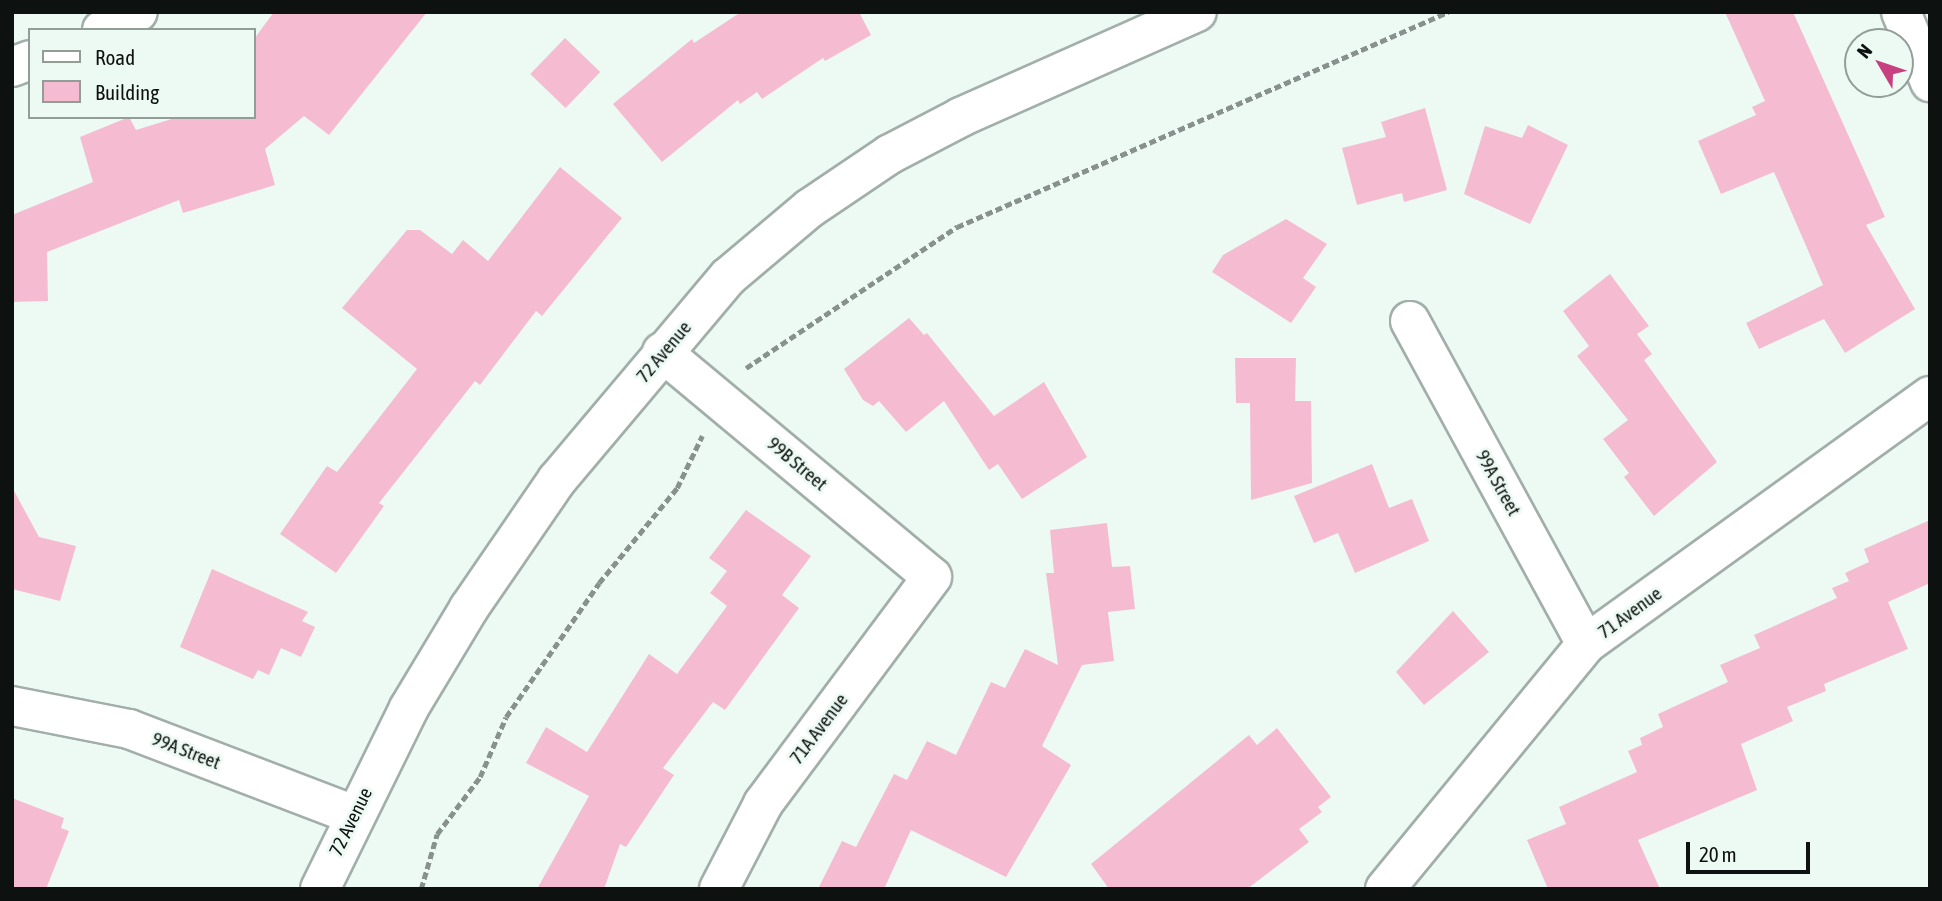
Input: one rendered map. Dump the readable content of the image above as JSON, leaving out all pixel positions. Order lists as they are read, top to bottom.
{
  "streets": {
    "street": [
      "72 Avenue",
      "99B Street",
      "99A Street",
      "71 Avenue",
      "71A Avenue"
    ]
  },
  "crossings": [
    ["72 Avenue", "99B Street"],
    ["72 Avenue", "99A Street"],
    ["99B Street", "71A Avenue"],
    ["99A Street", "71 Avenue"]
  ],
  "legend": ["Road", "Building"],
  "scale_bar": "20 m",
  "north": "top left"
}
